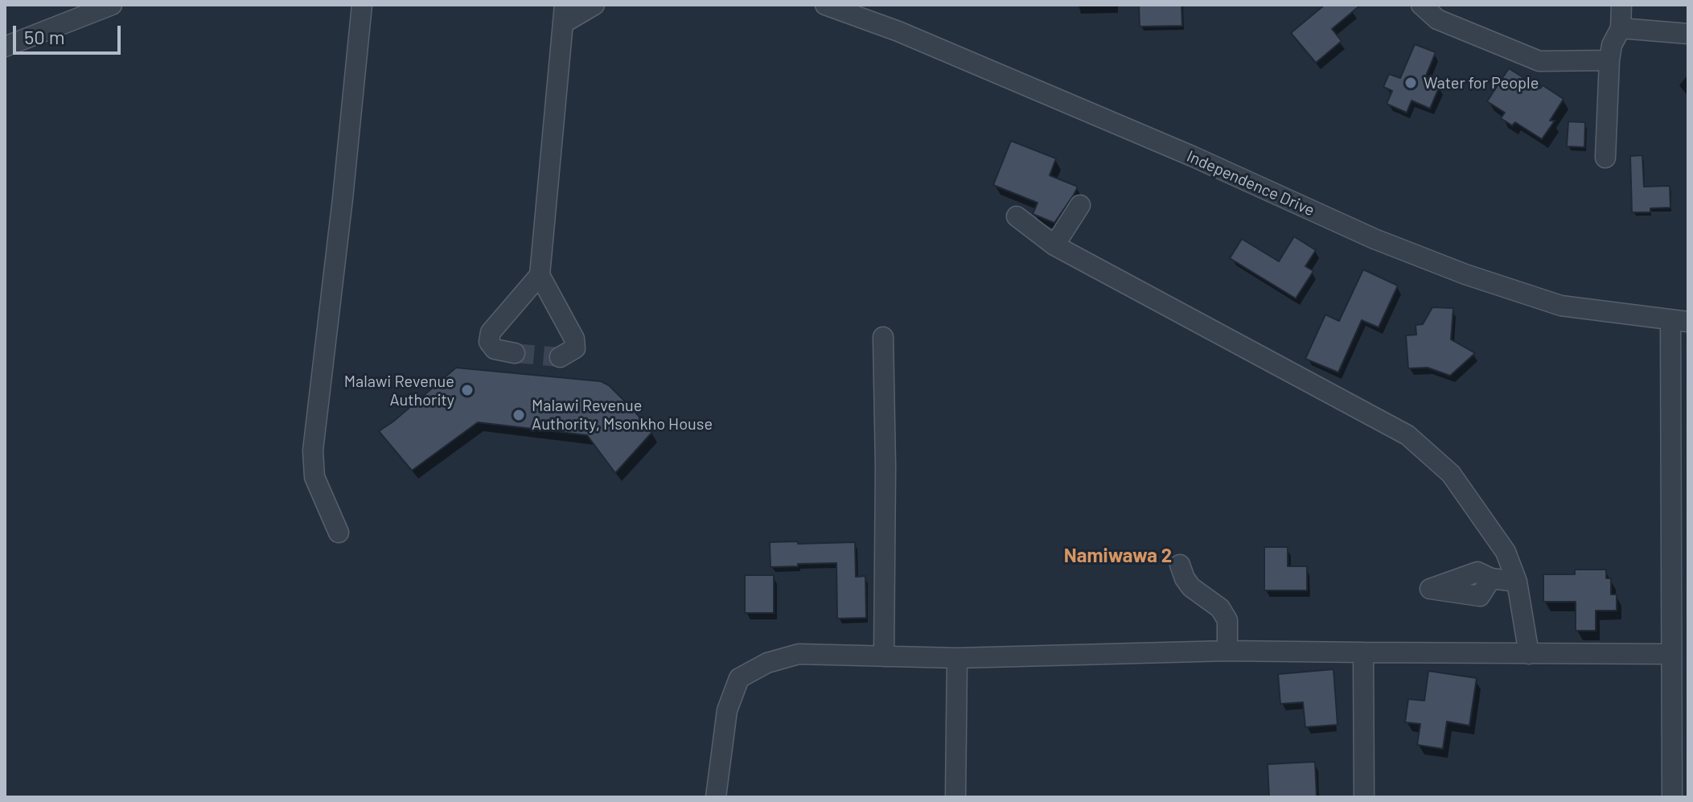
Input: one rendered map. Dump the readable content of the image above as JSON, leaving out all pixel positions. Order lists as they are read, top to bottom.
{
  "streets": {
    "street": ["Independence Drive"]
  },
  "districts": ["Namiwawa 2"],
  "places": ["Water for People", "Malawi Revenue Authority", "Malawi Revenue Authority, Msonkho House"],
  "scale_bar": "50 m"
}
